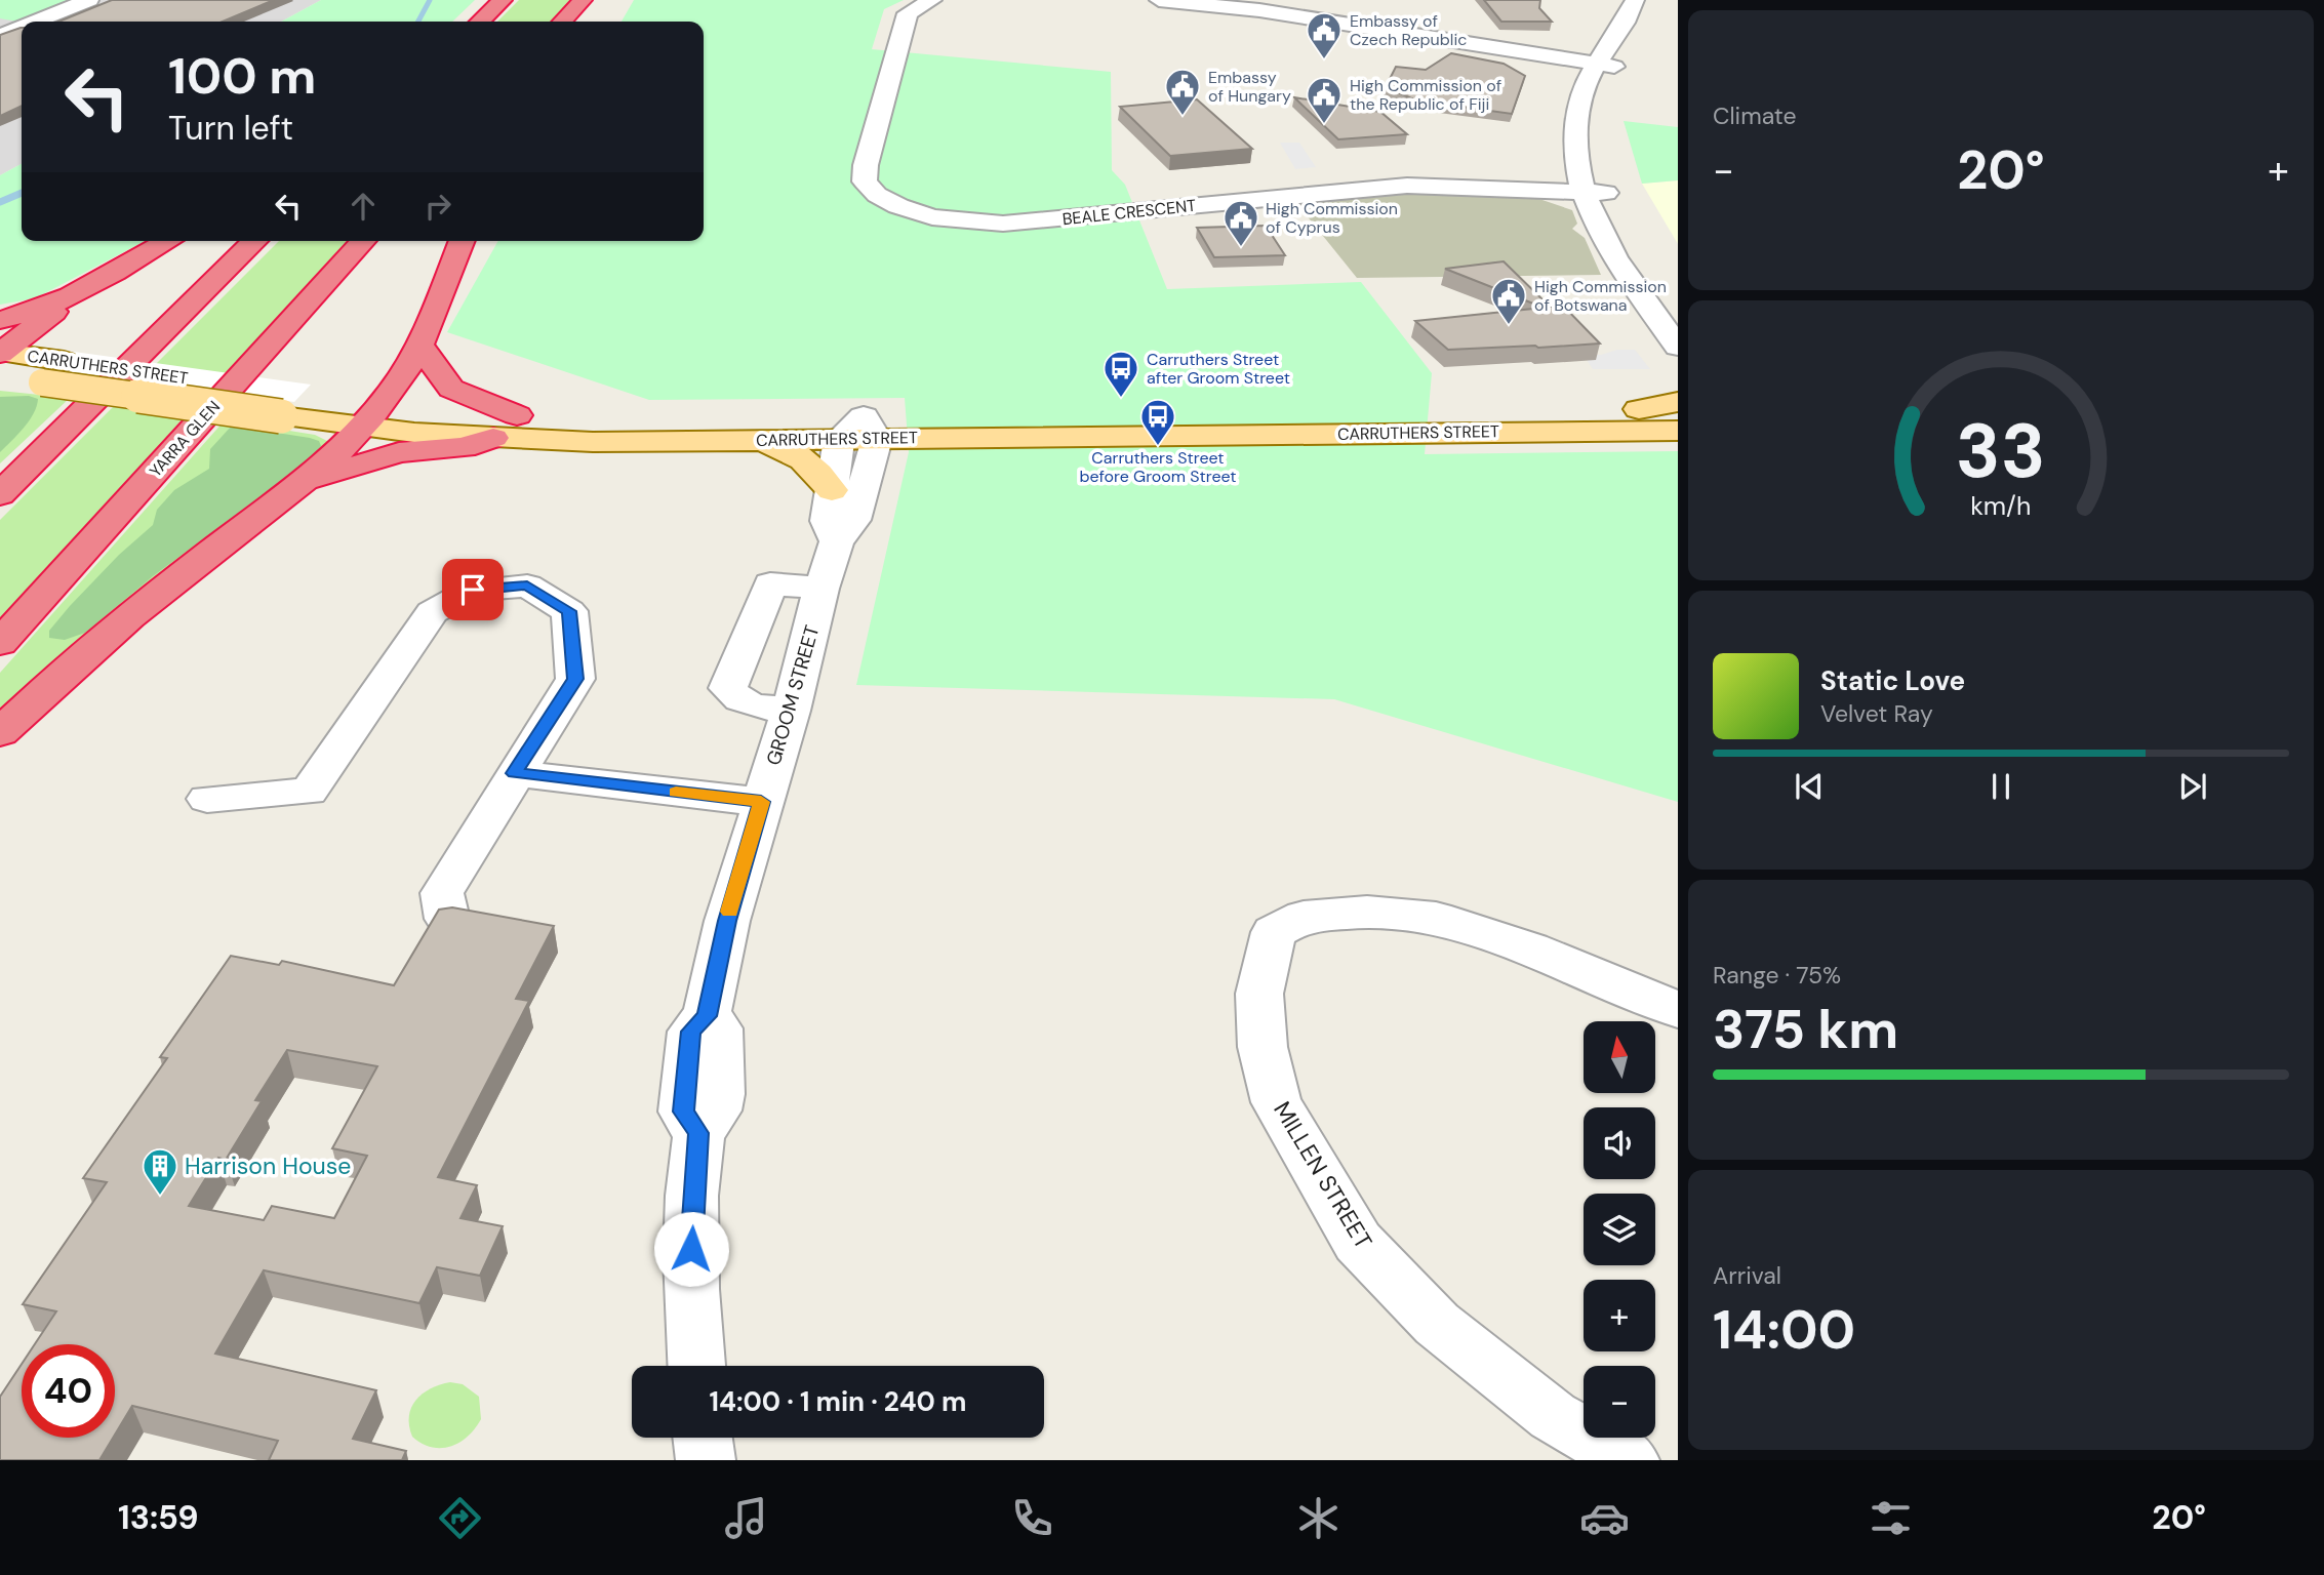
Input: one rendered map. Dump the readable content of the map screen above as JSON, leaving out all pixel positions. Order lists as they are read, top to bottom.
{
  "streets": {
    "highway": ["YARRA GLEN"],
    "main road": ["CARRUTHERS STREET"],
    "street": ["BEALE CRESCENT", "GROOM STREET", "MILLEN STREET"]
  },
  "crossings": [
    ["CARRUTHERS STREET", "GROOM STREET"]
  ],
  "places": {
    "public building": [
      "Embassy of Czech Republic",
      "Embassy of Hungary",
      "High Commission of the Republic of Fiji",
      "High Commission of Cyprus",
      "High Commission of Botswana"
    ],
    "bus stop": ["Carruthers Street after Groom Street", "Carruthers Street before Groom Street"],
    "building": ["Harrison House"]
  },
  "north": "top",
  "page": {
    "tile": [
      "Climate",
      ["Range · 75%", "375 km"],
      ["Arrival", "14:00"]
    ],
    "turn": ["100 m", "Turn left"],
    "heat": ["−", "20°", "+"],
    "song": ["Static Love", "Velvet Ray"],
    "map_buttons": ["+", "−"],
    "limit": "40",
    "trip": "14:00 · 1 min · 240 m",
    "tabs": ["13:59", "20°"],
    "gauge": ["33", "km/h"]
  }
}
